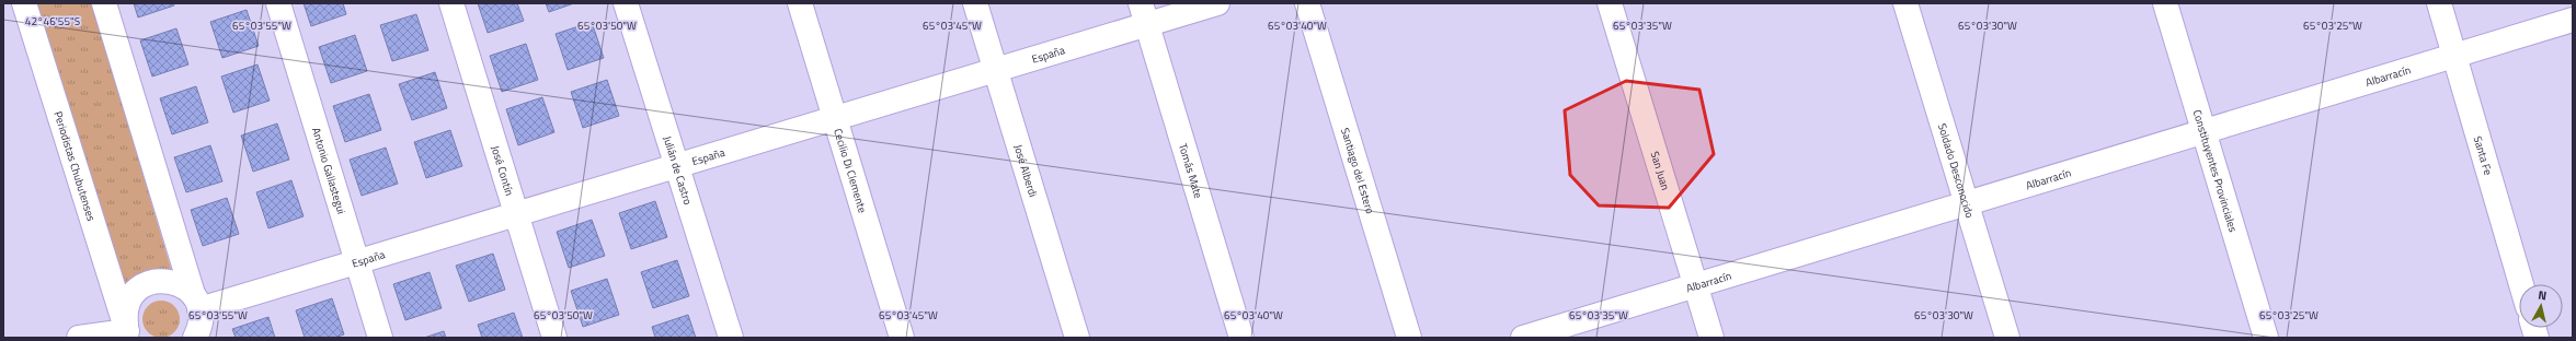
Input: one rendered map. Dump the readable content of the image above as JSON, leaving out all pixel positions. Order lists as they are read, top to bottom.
{
  "streets": {
    "street": [
      "España",
      "Albarracín",
      "Santa Fe",
      "Periodistas Chubutenses",
      "Antonio Gallastegui",
      "José Contín",
      "Julián de Castro",
      "Cecilio Di Clemente",
      "José Alberdi",
      "Tomás Mate",
      "Santiago del Estero",
      "San Juan",
      "Soldado Desconocido",
      "Constituyentes Provinciales"
    ]
  },
  "crossings": [
    ["España", "Antonio Gallastegui"],
    ["España", "José Contín"],
    ["España", "Julián de Castro"],
    ["España", "Cecilio Di Clemente"],
    ["España", "José Alberdi"],
    ["España", "Tomás Mate"],
    ["Albarracín", "Santa Fe"],
    ["Albarracín", "San Juan"],
    ["Albarracín", "Soldado Desconocido"],
    ["Albarracín", "Constituyentes Provinciales"]
  ],
  "north": "top",
  "coordinates": [
    "42°46'55\"S",
    "65°03'55\"W",
    "65°03'50\"W",
    "65°03'45\"W",
    "65°03'40\"W",
    "65°03'35\"W",
    "65°03'30\"W",
    "65°03'25\"W"
  ]
}
